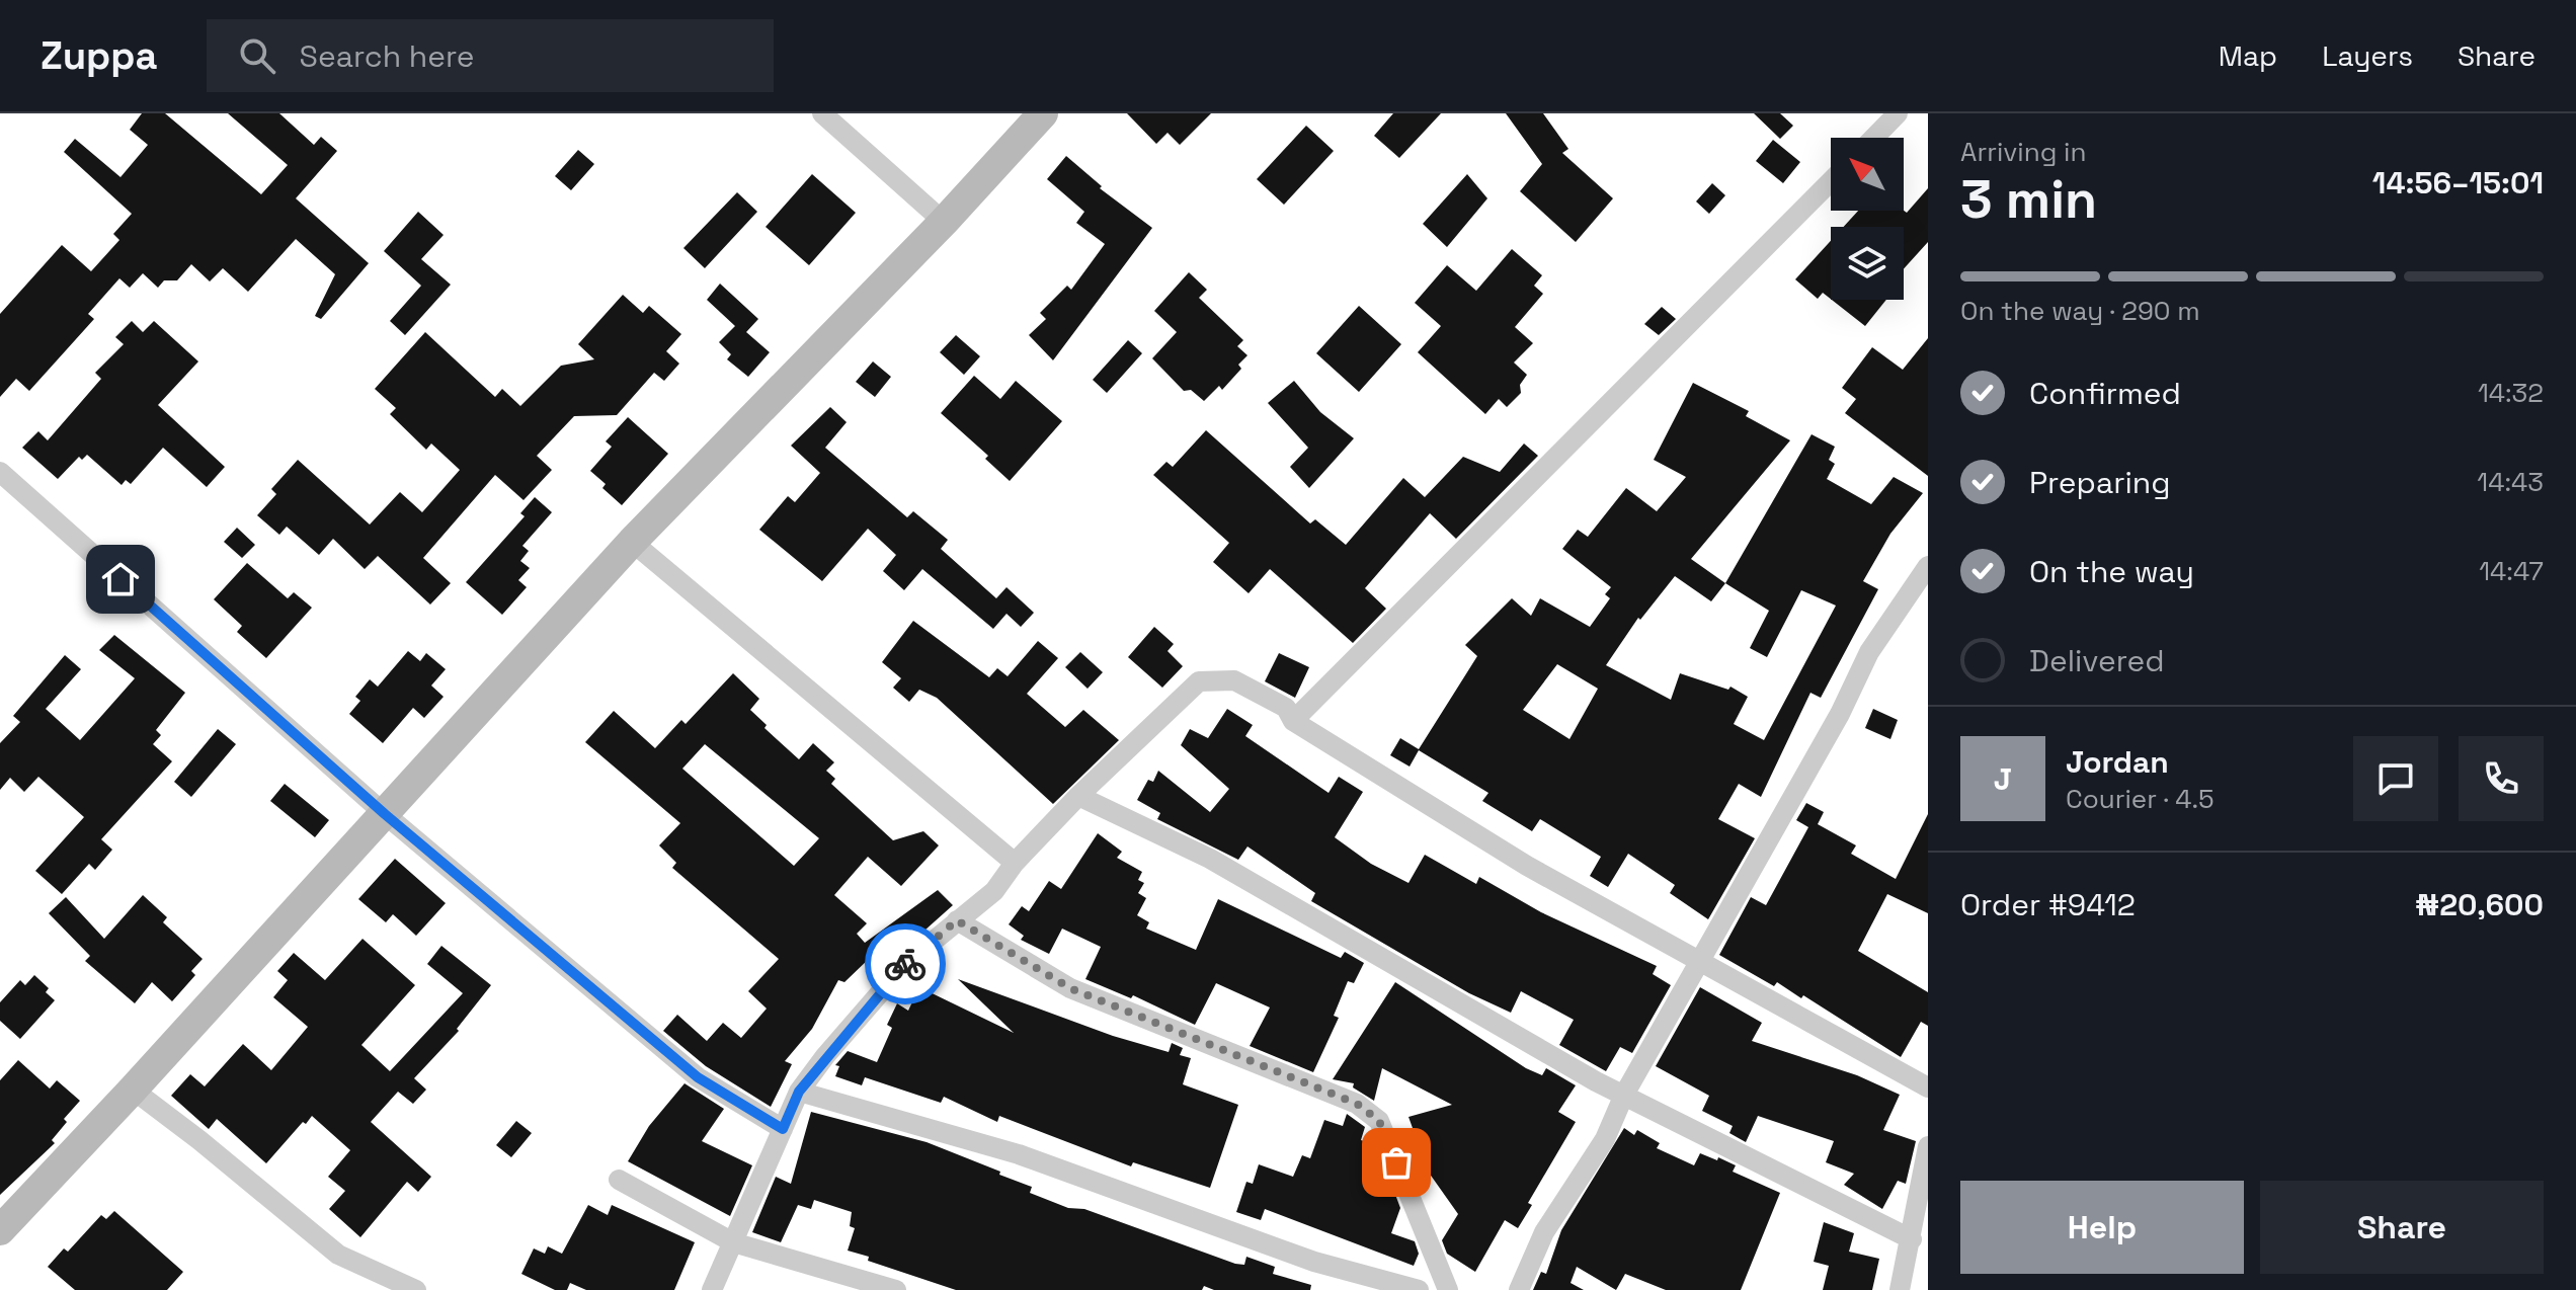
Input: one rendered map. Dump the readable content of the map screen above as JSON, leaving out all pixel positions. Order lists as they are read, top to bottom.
{
  "north": "top left",
  "page": {
    "header": "Zuppa",
    "search": "Search here",
    "nav": ["Map", "Layers", "Share"],
    "heading": ["3 min", "Arriving in", "14:56–15:01"],
    "panel": [
      "Jordan",
      "Courier · 4.5",
      "Order #9412",
      "₦20,600"
    ],
    "bar": "On the way · 290 m",
    "list": [
      ["Confirmed", "14:32"],
      ["Preparing", "14:43"],
      ["On the way", "14:47"],
      "Delivered"
    ],
    "round": "J",
    "buttons": ["Help", "Share"]
  }
}
